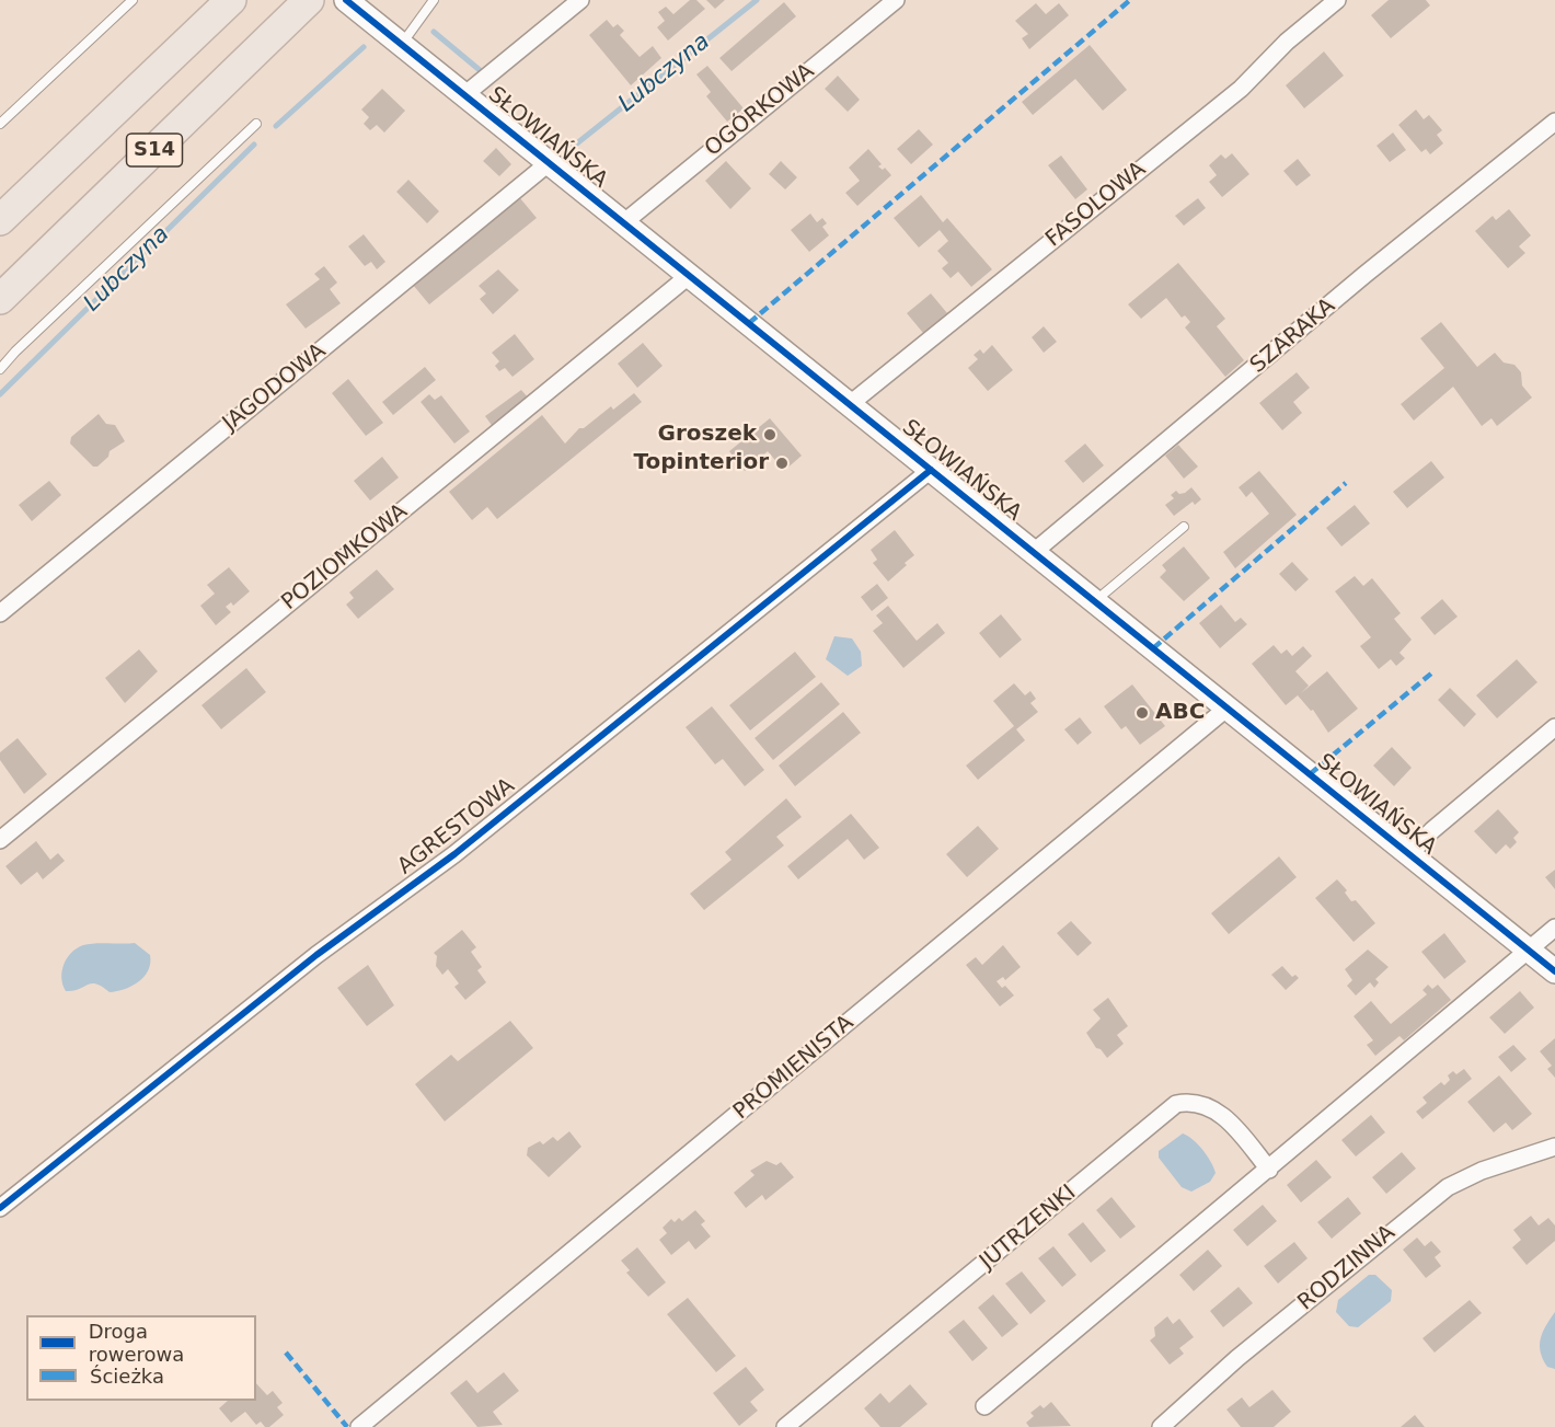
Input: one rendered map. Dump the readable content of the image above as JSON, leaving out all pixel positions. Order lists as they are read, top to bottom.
{
  "streets": {
    "highway": ["S14"],
    "street": [
      "OGÓRKOWA",
      "SŁOWIAŃSKA",
      "FASOLOWA",
      "SZARAKA",
      "JAGODOWA",
      "POZIOMKOWA",
      "AGRESTOWA",
      "PROMIENISTA",
      "JUTRZENKI",
      "RODZINNA"
    ]
  },
  "crossings": [
    ["OGÓRKOWA", "SŁOWIAŃSKA"],
    ["SŁOWIAŃSKA", "FASOLOWA"],
    ["SŁOWIAŃSKA", "SZARAKA"],
    ["SŁOWIAŃSKA", "JAGODOWA"],
    ["SŁOWIAŃSKA", "POZIOMKOWA"],
    ["SŁOWIAŃSKA", "AGRESTOWA"],
    ["SŁOWIAŃSKA", "PROMIENISTA"]
  ],
  "water": ["Lubczyna"],
  "places": ["Groszek", "Topinterior", "ABC"],
  "legend": ["Droga rowerowa", "Ścieżka"]
}
